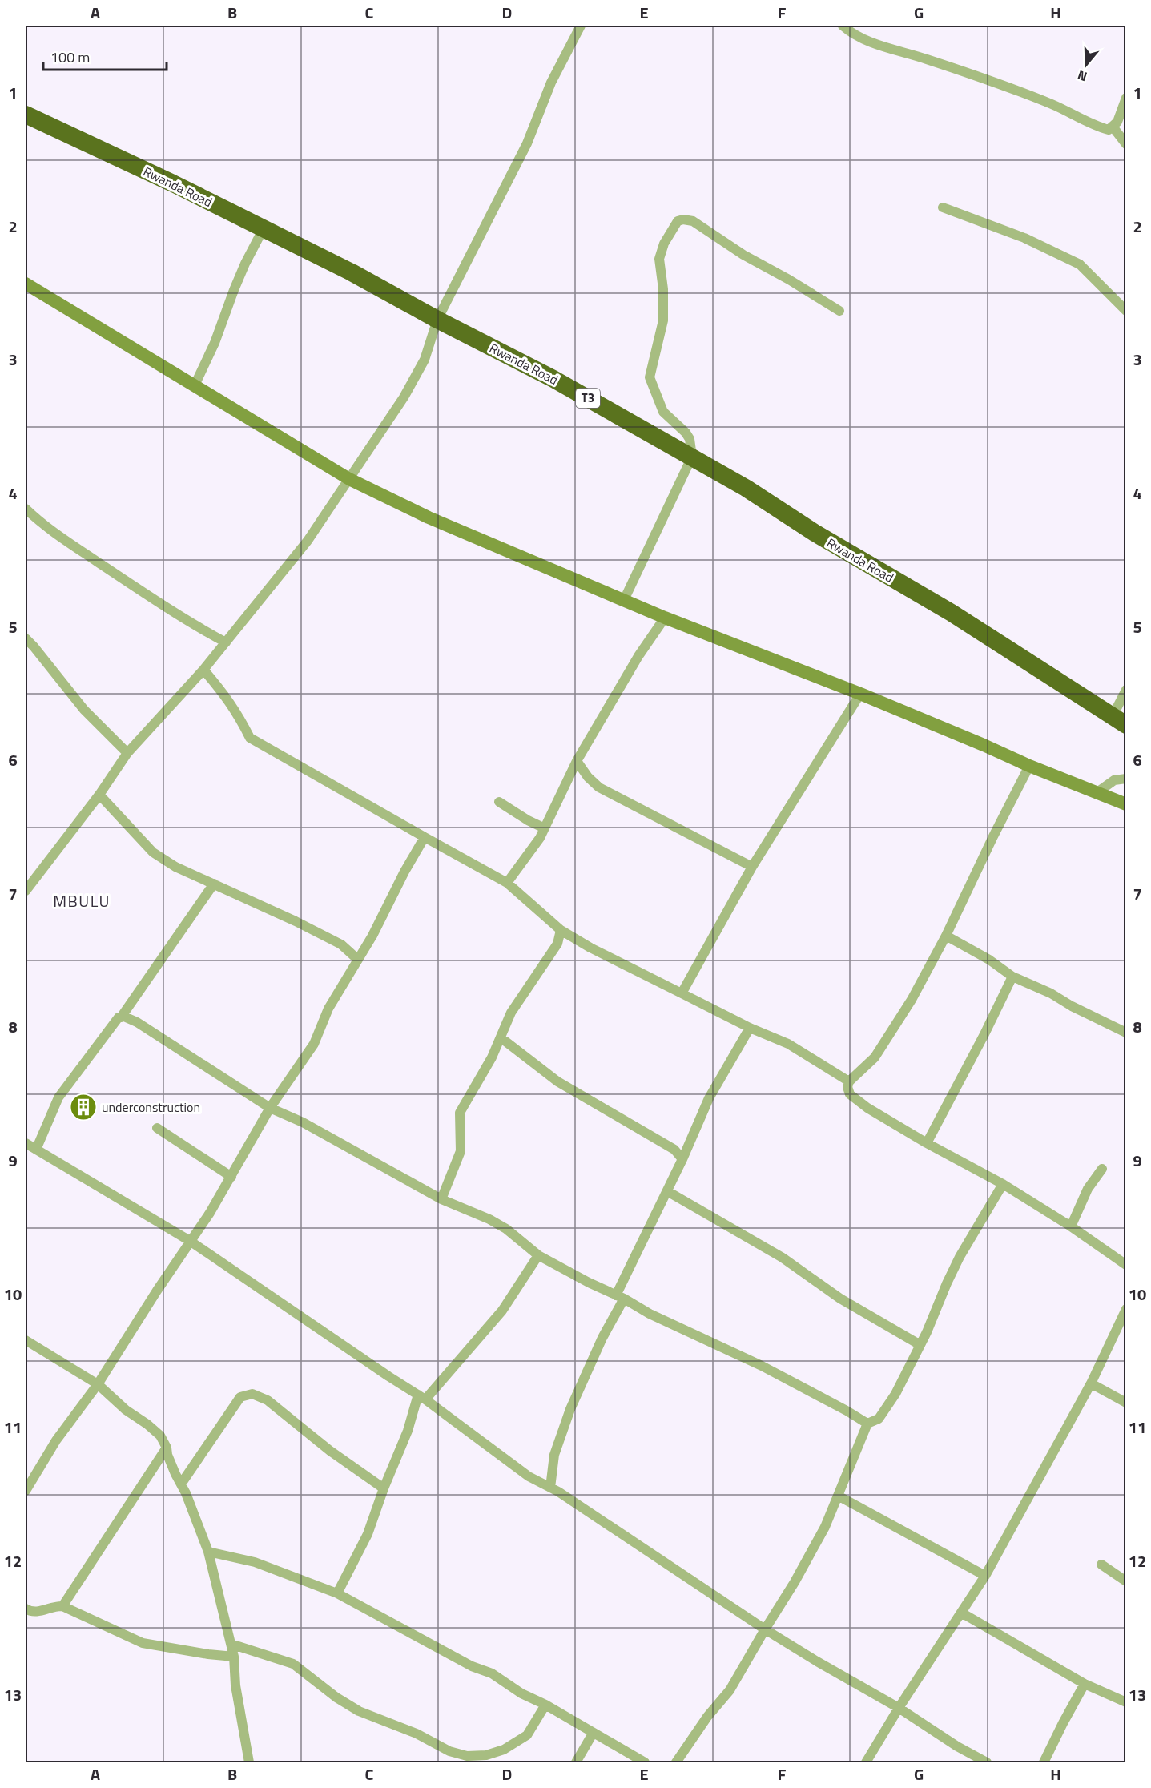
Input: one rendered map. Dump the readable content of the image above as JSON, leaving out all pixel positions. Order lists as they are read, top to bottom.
{
  "streets": {
    "highway": ["Rwanda Road", "T3"]
  },
  "districts": ["MBULU"],
  "places": {
    "building": ["underconstruction"]
  },
  "scale_bar": "100 m",
  "north": "bottom",
  "grid": {
    "columns": [
      "A",
      "B",
      "C",
      "D",
      "E",
      "F",
      "G",
      "H"
    ],
    "rows": [
      "1",
      "2",
      "3",
      "4",
      "5",
      "6",
      "7",
      "8",
      "9",
      "10",
      "11",
      "12",
      "13"
    ]
  }
}
